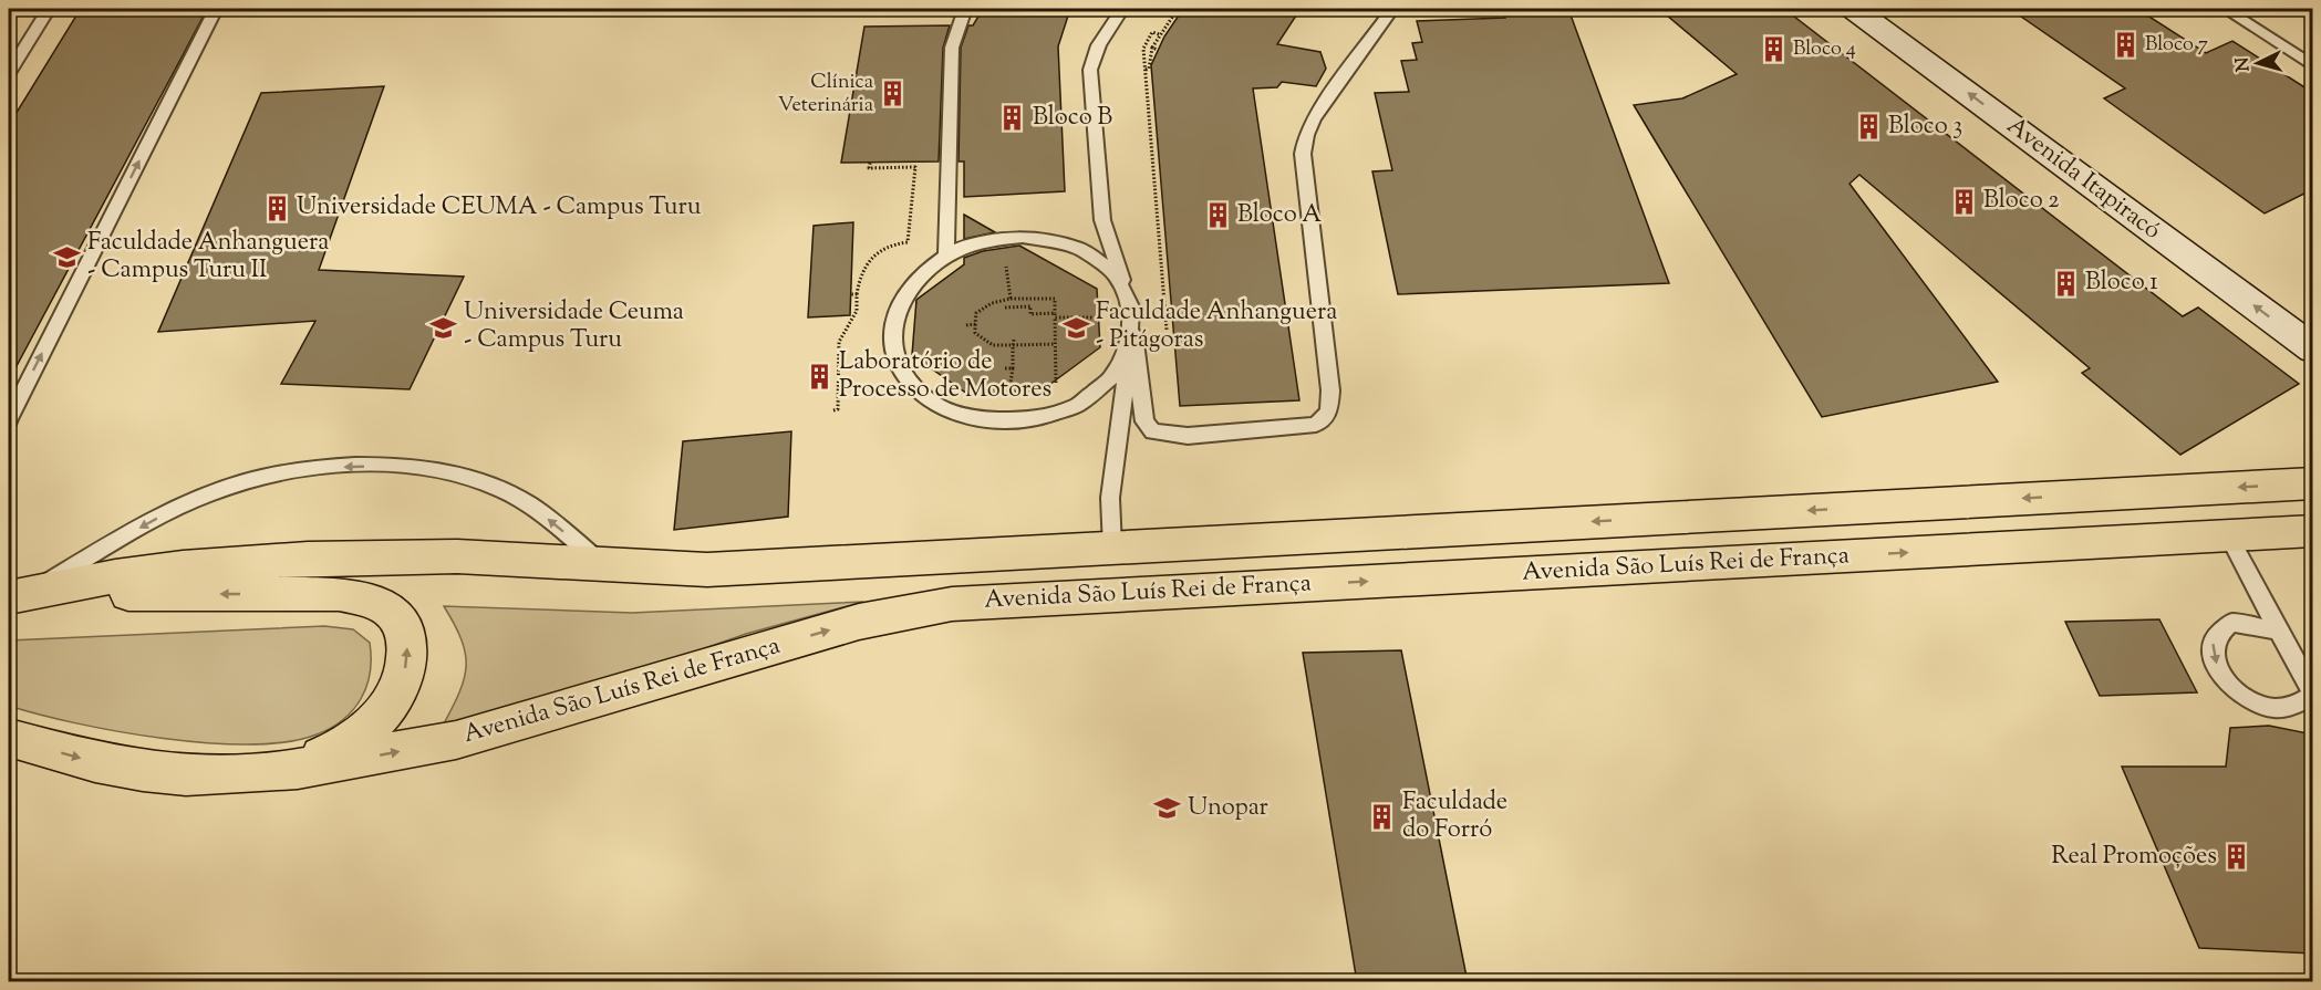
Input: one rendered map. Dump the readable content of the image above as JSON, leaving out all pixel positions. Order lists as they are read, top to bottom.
{
  "streets": {
    "main road": ["Avenida Itapiracó", "Avenida São Luís Rei de França"]
  },
  "one_way": ["Avenida Itapiracó"],
  "places": {
    "building": [
      "Bloco 7",
      "Bloco 4",
      "Clínica Veterinária",
      "Bloco B",
      "Bloco 3",
      "Bloco 2",
      "Universidade CEUMA - Campus Turu",
      "Bloco A",
      "Bloco 1",
      "Laboratório de Processo de Motores",
      "Faculdade do Forró",
      "Real Promoções"
    ],
    "school or university": [
      "Faculdade Anhanguera - Campus Turu II",
      "Universidade Ceuma - Campus Turu",
      "Faculdade Anhanguera - Pitágoras",
      "Unopar"
    ]
  },
  "north": "left"
}
